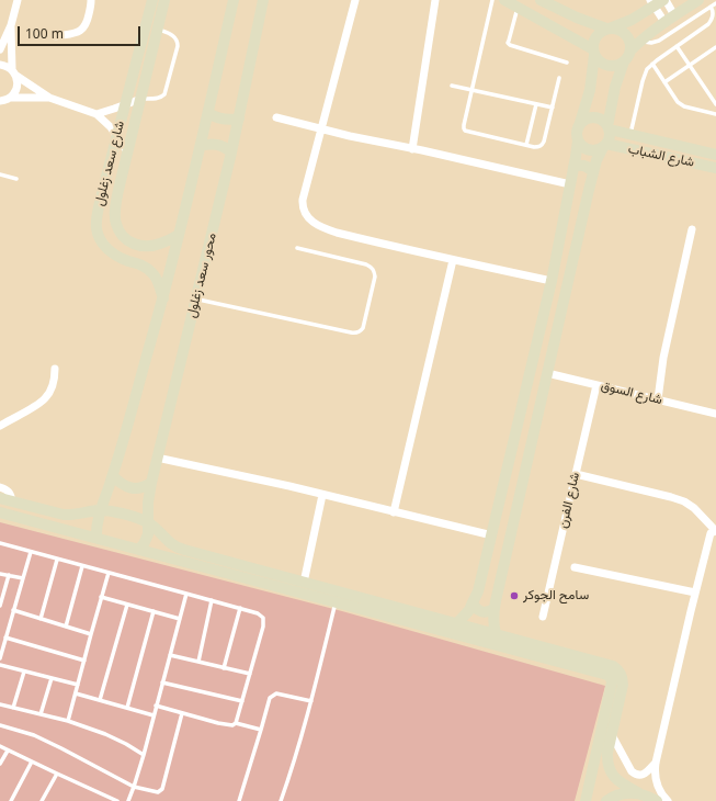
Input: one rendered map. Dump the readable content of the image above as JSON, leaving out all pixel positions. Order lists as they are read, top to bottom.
{
  "streets": {
    "main road": ["شارع الشباب", "شارع سعد زغلول", "محور سعد زغلول"],
    "street": ["شارع السوق", "شارع الفرن"]
  },
  "crossings": [
    ["شارع السوق", "شارع الفرن"]
  ],
  "places": ["سامح الجوكر"],
  "scale_bar": "100 m"
}
